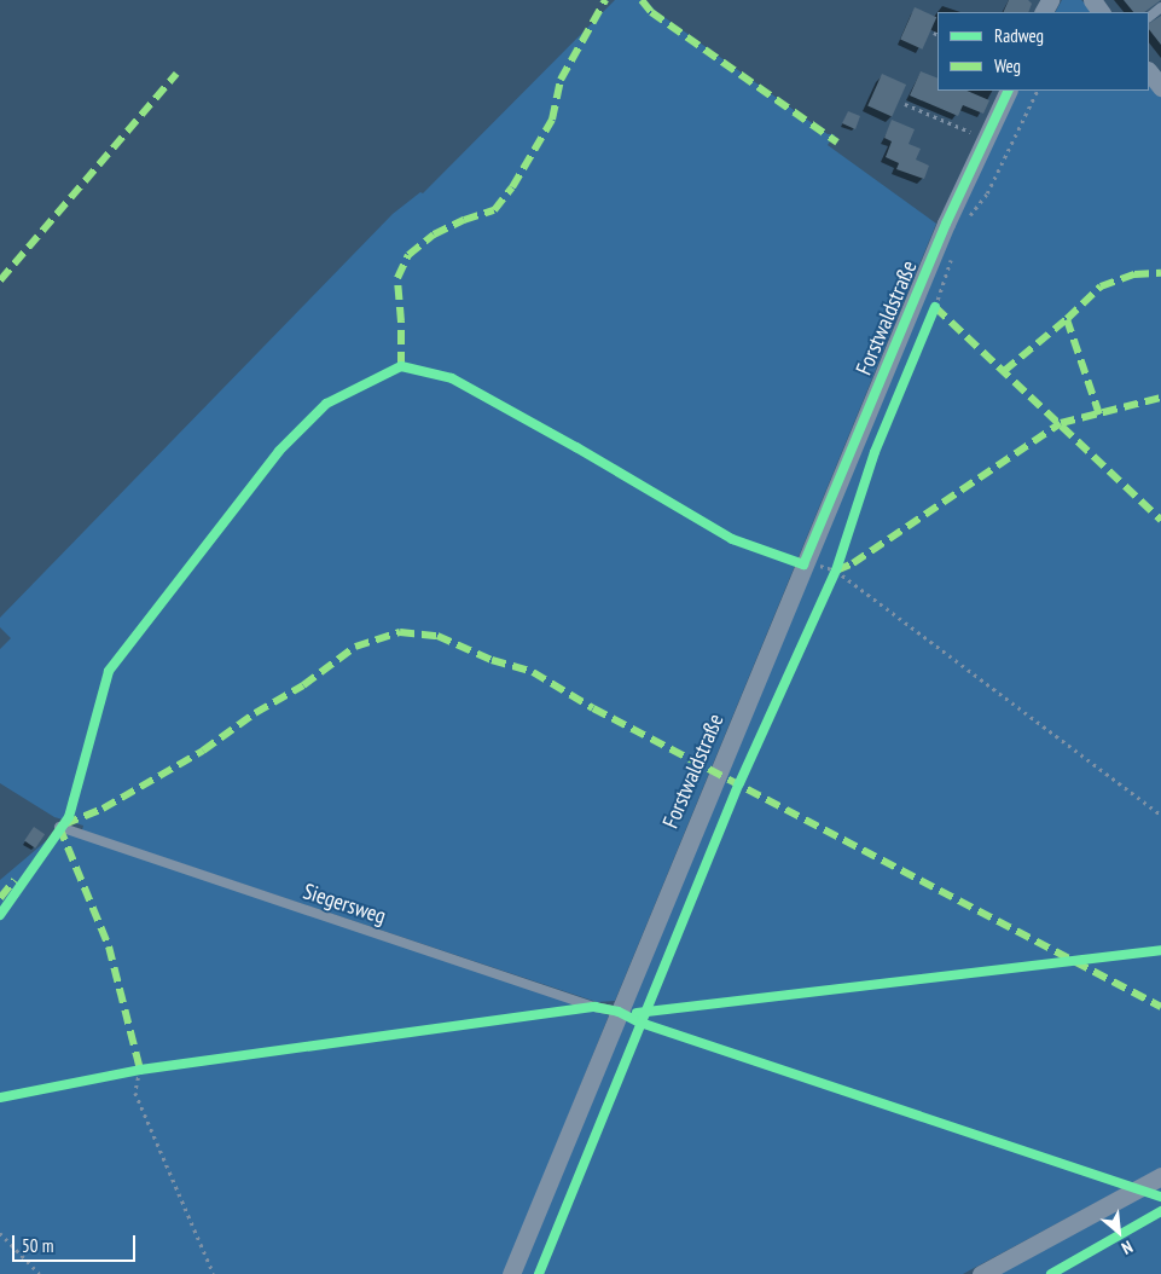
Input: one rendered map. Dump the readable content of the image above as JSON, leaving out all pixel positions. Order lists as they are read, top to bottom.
{
  "streets": {
    "street": ["Forstwaldstraße"],
    "lane": ["Siegersweg"]
  },
  "crossings": [
    ["Forstwaldstraße", "Siegersweg"]
  ],
  "legend": ["Radweg", "Weg"],
  "scale_bar": "50 m",
  "north": "bottom right"
}
